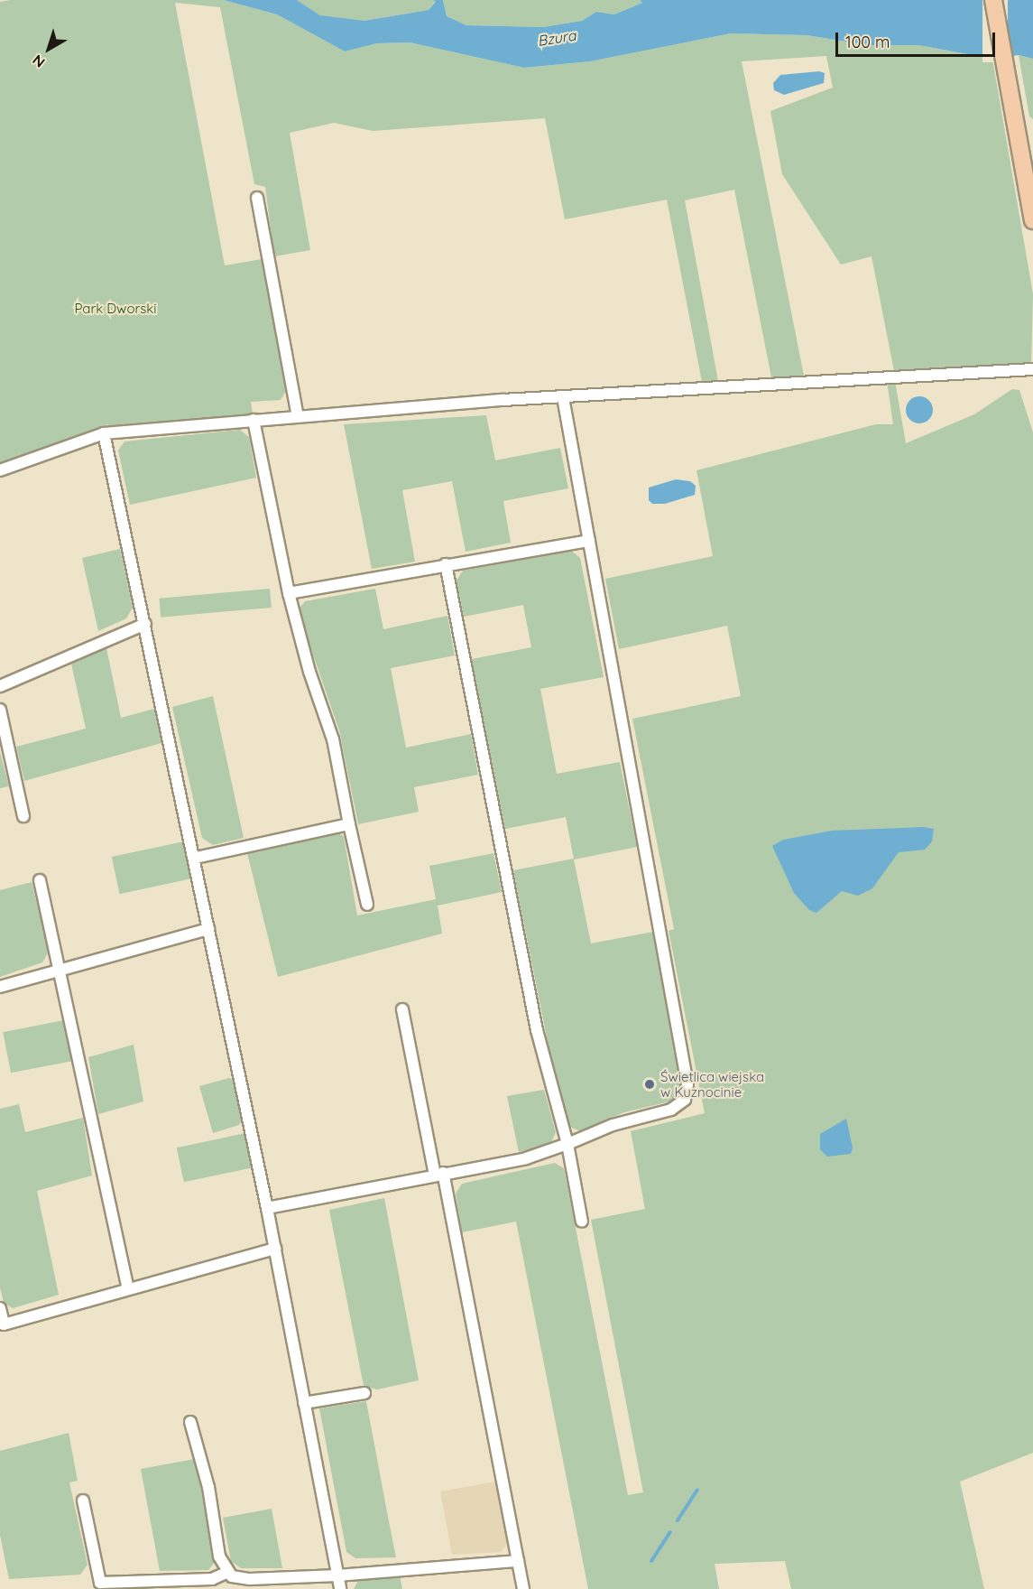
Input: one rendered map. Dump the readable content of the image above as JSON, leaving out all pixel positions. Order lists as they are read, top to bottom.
{
  "water": ["Bzura"],
  "parks": ["Park Dworski"],
  "places": ["Świetlica wiejska w Kuznocinie"],
  "scale_bar": "100 m",
  "north": "bottom left"
}
